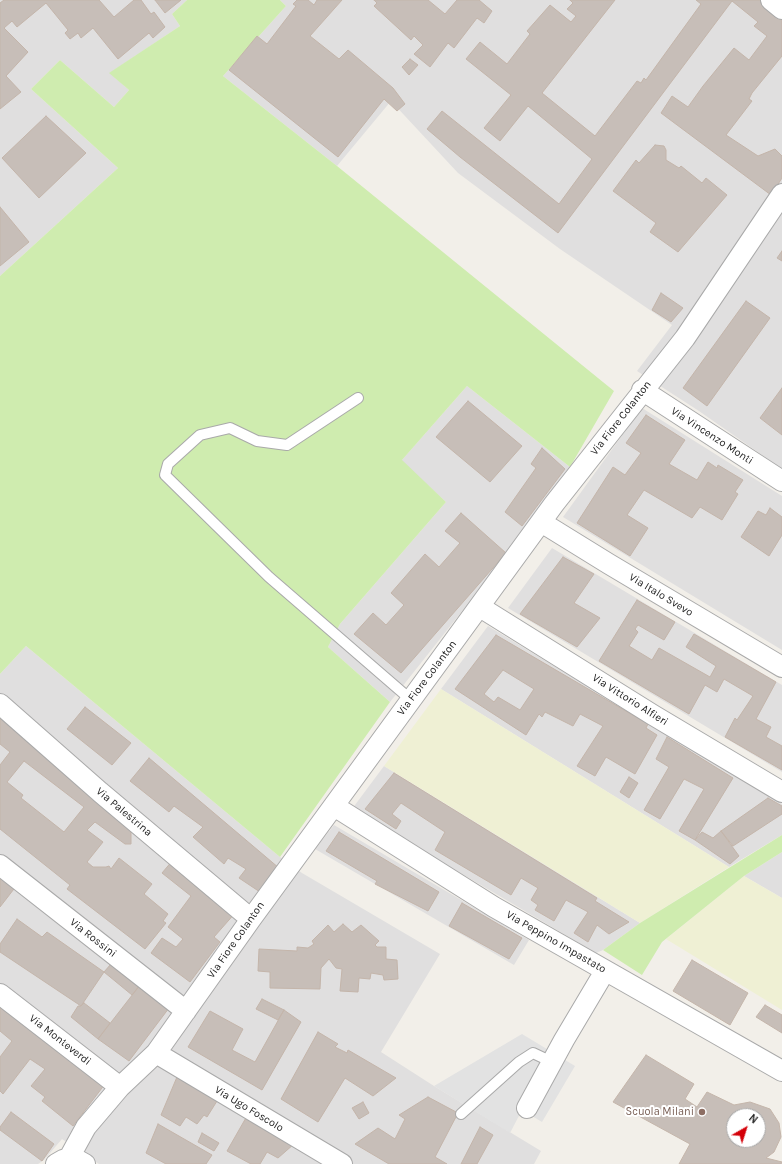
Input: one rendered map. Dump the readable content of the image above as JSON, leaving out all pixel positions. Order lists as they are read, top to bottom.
{
  "streets": {
    "street": [
      "Via Fiore Colanton",
      "Via Vincenzo Monti",
      "Via Italo Svevo",
      "Via Vittorio Alfieri",
      "Via Palestrina",
      "Via Rossini",
      "Via Peppino Impastato",
      "Via Monteverdi",
      "Via Ugo Foscolo"
    ]
  },
  "crossings": [
    ["Via Fiore Colanton", "Via Vincenzo Monti"],
    ["Via Fiore Colanton", "Via Italo Svevo"],
    ["Via Fiore Colanton", "Via Vittorio Alfieri"],
    ["Via Fiore Colanton", "Via Palestrina"],
    ["Via Fiore Colanton", "Via Rossini"],
    ["Via Fiore Colanton", "Via Peppino Impastato"],
    ["Via Fiore Colanton", "Via Monteverdi"],
    ["Via Fiore Colanton", "Via Ugo Foscolo"]
  ],
  "places": ["Scuola Milani"],
  "north": "top right"
}
